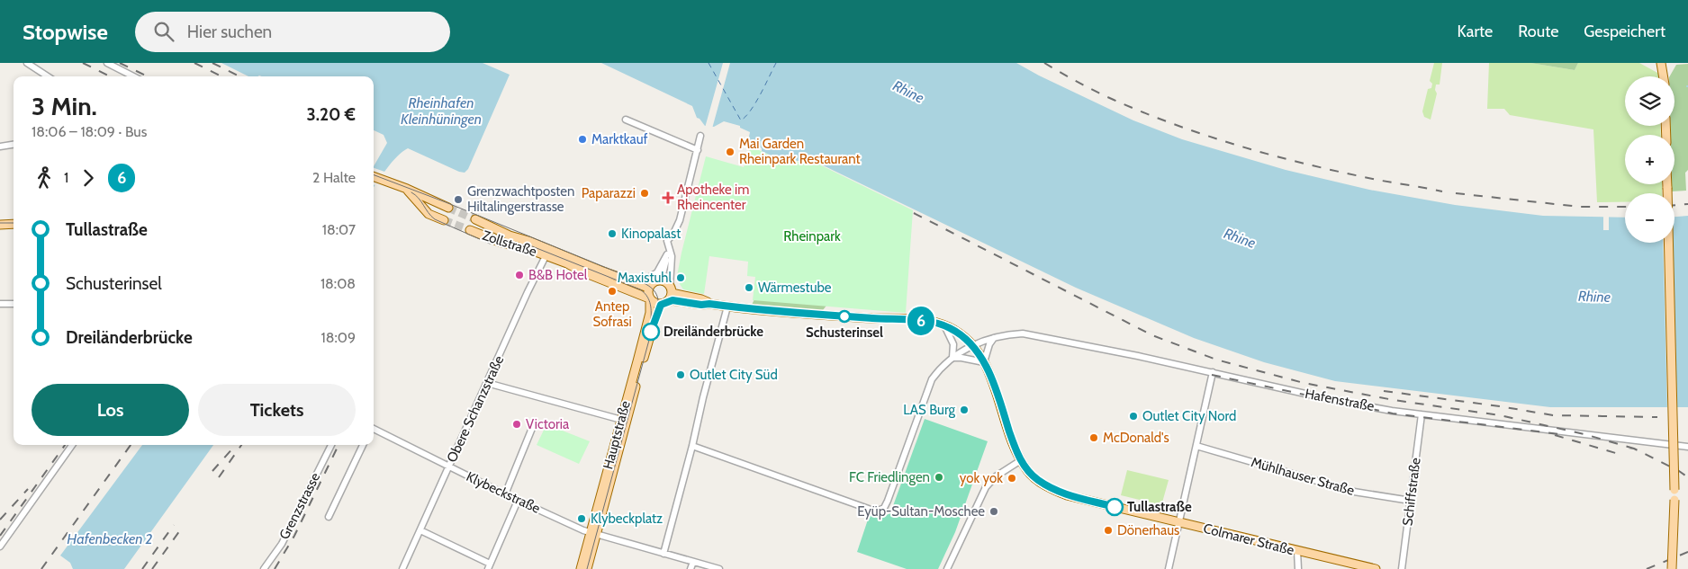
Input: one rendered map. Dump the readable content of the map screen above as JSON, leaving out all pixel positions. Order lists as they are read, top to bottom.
{
  "streets": {
    "main road": ["Zollstraße", "Hauptstraße", "Colmarer Straße"],
    "street": [
      "Hafenstraße",
      "Obere Schanzstraße",
      "Mühlhauser Straße",
      "Schiffstraße",
      "Klybeckstraße",
      "Grenzstrasse"
    ]
  },
  "crossings": [
    ["Zollstraße", "Obere Schanzstraße"],
    ["Zollstraße", "Hauptstraße"],
    ["Zollstraße", "Colmarer Straße"],
    ["Hafenstraße", "Schiffstraße"],
    ["Hafenstraße", "Colmarer Straße"],
    ["Obere Schanzstraße", "Klybeckstraße"],
    ["Hauptstraße", "Klybeckstraße"],
    ["Hauptstraße", "Colmarer Straße"],
    ["Mühlhauser Straße", "Schiffstraße"]
  ],
  "water": ["Rhine", "Rheinhafen Kleinhüningen", "Hafenbecken 2"],
  "parks": ["Rheinpark"],
  "places": {
    "other": [
      "Marktkauf",
      "Mai Garden Rheinpark Restaurant",
      "Paparazzi",
      "Grenzwachtposten Hiltalingerstrasse",
      "Kinopalast",
      "B&B Hotel",
      "Maxistuhl",
      "Wärmestube",
      "Antep Sofrasi",
      "Schusterinsel",
      "Dreiländerbrücke",
      "Outlet City Süd",
      "LAS Burg",
      "Outlet City Nord",
      "Victoria",
      "McDonald's",
      "FC Friedlingen",
      "yok yok",
      "Tullastraße",
      "Eyüp-Sultan-Moschee",
      "Klybeckplatz",
      "Dönerhaus"
    ],
    "health": ["Apotheke im Rheincenter"]
  },
  "lines": ["bus line 6"],
  "page": {
    "header": "Stopwise",
    "search": "Hier suchen",
    "nav": ["Karte", "Route", "Gespeichert"],
    "on_map": "6",
    "map_buttons": ["+", "−"],
    "heading": ["3 Min.", "18:06 – 18:09 · Bus", "3.20 €"],
    "legs": ["1", "6", "2 Halte"],
    "list": [
      {
        "name": "Tullastraße",
        "value": "18:07"
      },
      {
        "name": "Schusterinsel",
        "value": "18:08"
      },
      {
        "name": "Dreiländerbrücke",
        "value": "18:09"
      }
    ],
    "buttons": ["Los", "Tickets"]
  }
}
